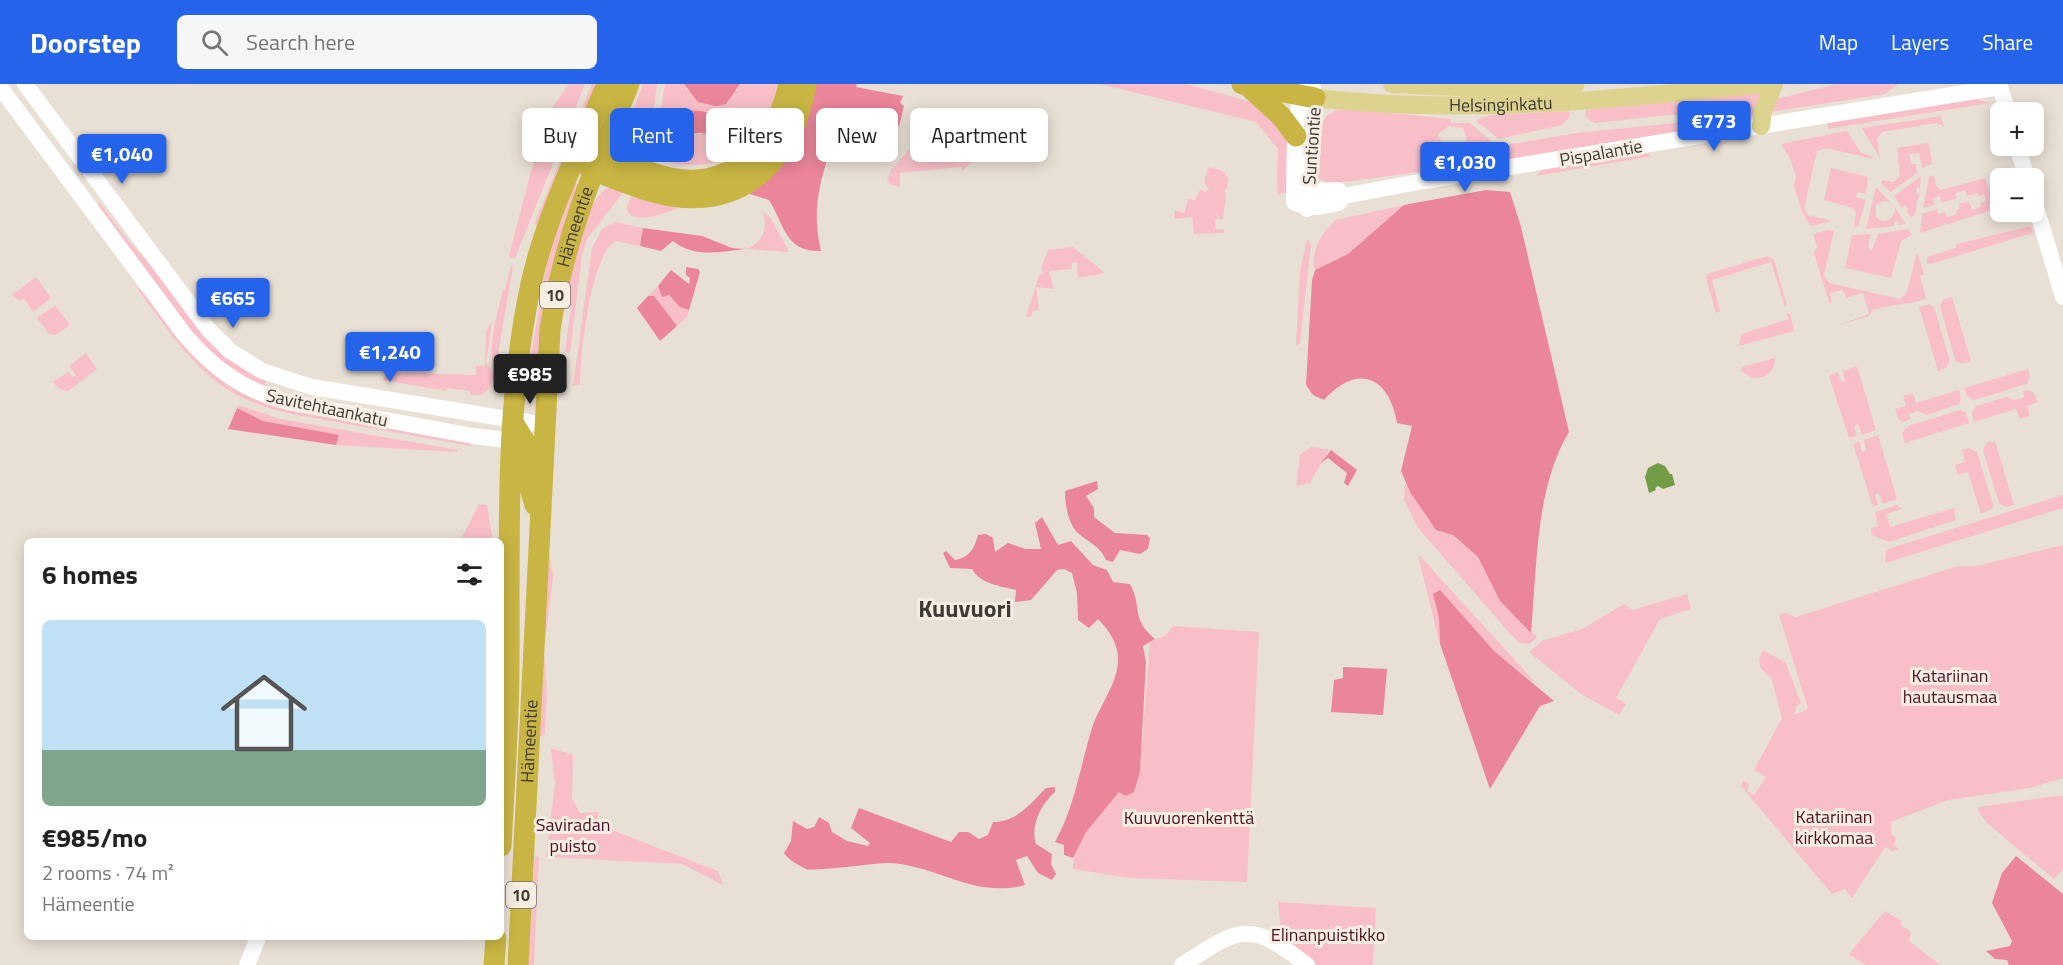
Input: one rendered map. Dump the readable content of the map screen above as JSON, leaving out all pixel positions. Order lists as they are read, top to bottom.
{
  "streets": {
    "highway": ["Helsinginkatu", "Hämeentie", "10"],
    "street": ["Suntiontie", "Pispalantie", "Savitehtaankatu"]
  },
  "crossings": [
    ["Helsinginkatu", "Suntiontie"],
    ["Suntiontie", "Pispalantie"],
    ["Hämeentie", "Savitehtaankatu"]
  ],
  "districts": ["Kuuvuori"],
  "parks": [
    "Katariinan hautausmaa",
    "Katariinan kirkkomaa",
    "Kuuvuorenkenttä",
    "Saviradan puisto",
    "Elinanpuistikko"
  ],
  "page": {
    "header": "Doorstep",
    "search": "Search here",
    "nav": ["Map", "Layers", "Share"],
    "price": [
      "€773",
      "€1,040",
      "€1,030",
      "€665",
      "€1,240",
      "€985"
    ],
    "map_buttons": ["+", "−"],
    "chip": [
      "Buy",
      "Rent",
      "Filters",
      "New",
      "Apartment"
    ],
    "heading": "6 homes",
    "list": [
      {
        "name": "€985/mo",
        "note": "2 rooms · 74 m² · Hämeentie"
      }
    ]
  }
}
